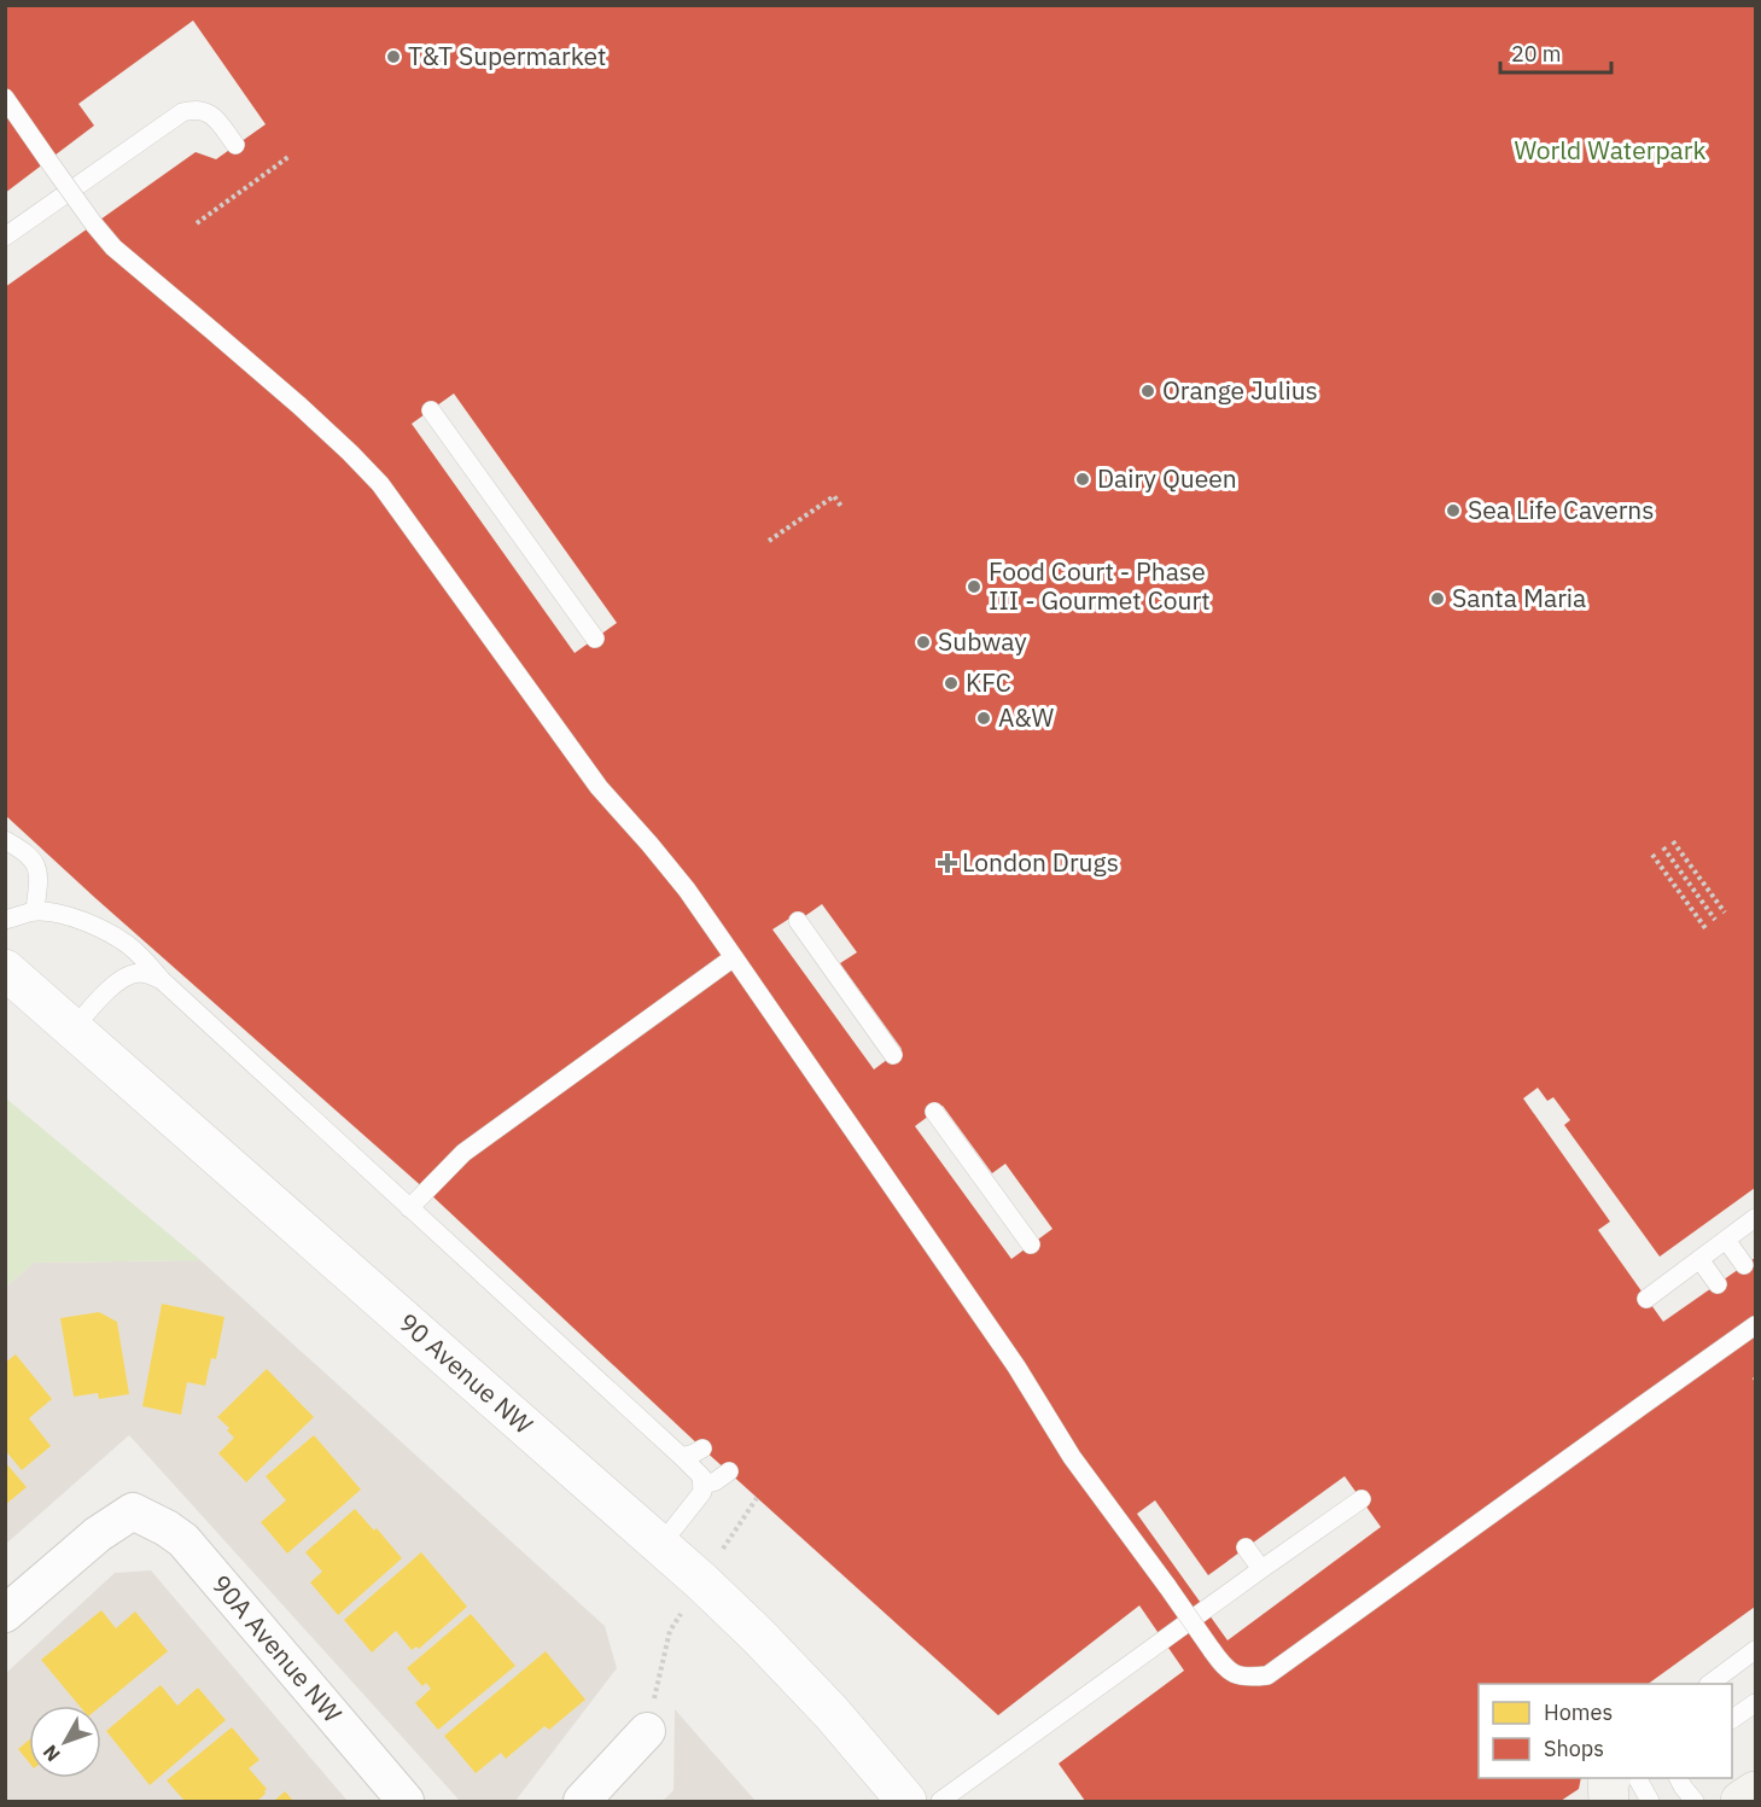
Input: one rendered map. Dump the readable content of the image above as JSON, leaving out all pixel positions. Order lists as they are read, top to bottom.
{
  "streets": {
    "street": ["90 Avenue NW", "90A Avenue NW"]
  },
  "parks": ["World Waterpark"],
  "places": {
    "other": [
      "T&T Supermarket",
      "Orange Julius",
      "Dairy Queen",
      "Sea Life Caverns",
      "Food Court - Phase III - Gourmet Court",
      "Santa Maria",
      "Subway",
      "KFC",
      "A&W"
    ],
    "health": ["London Drugs"]
  },
  "legend": ["Homes", "Shops"],
  "scale_bar": "20 m",
  "north": "bottom left"
}
